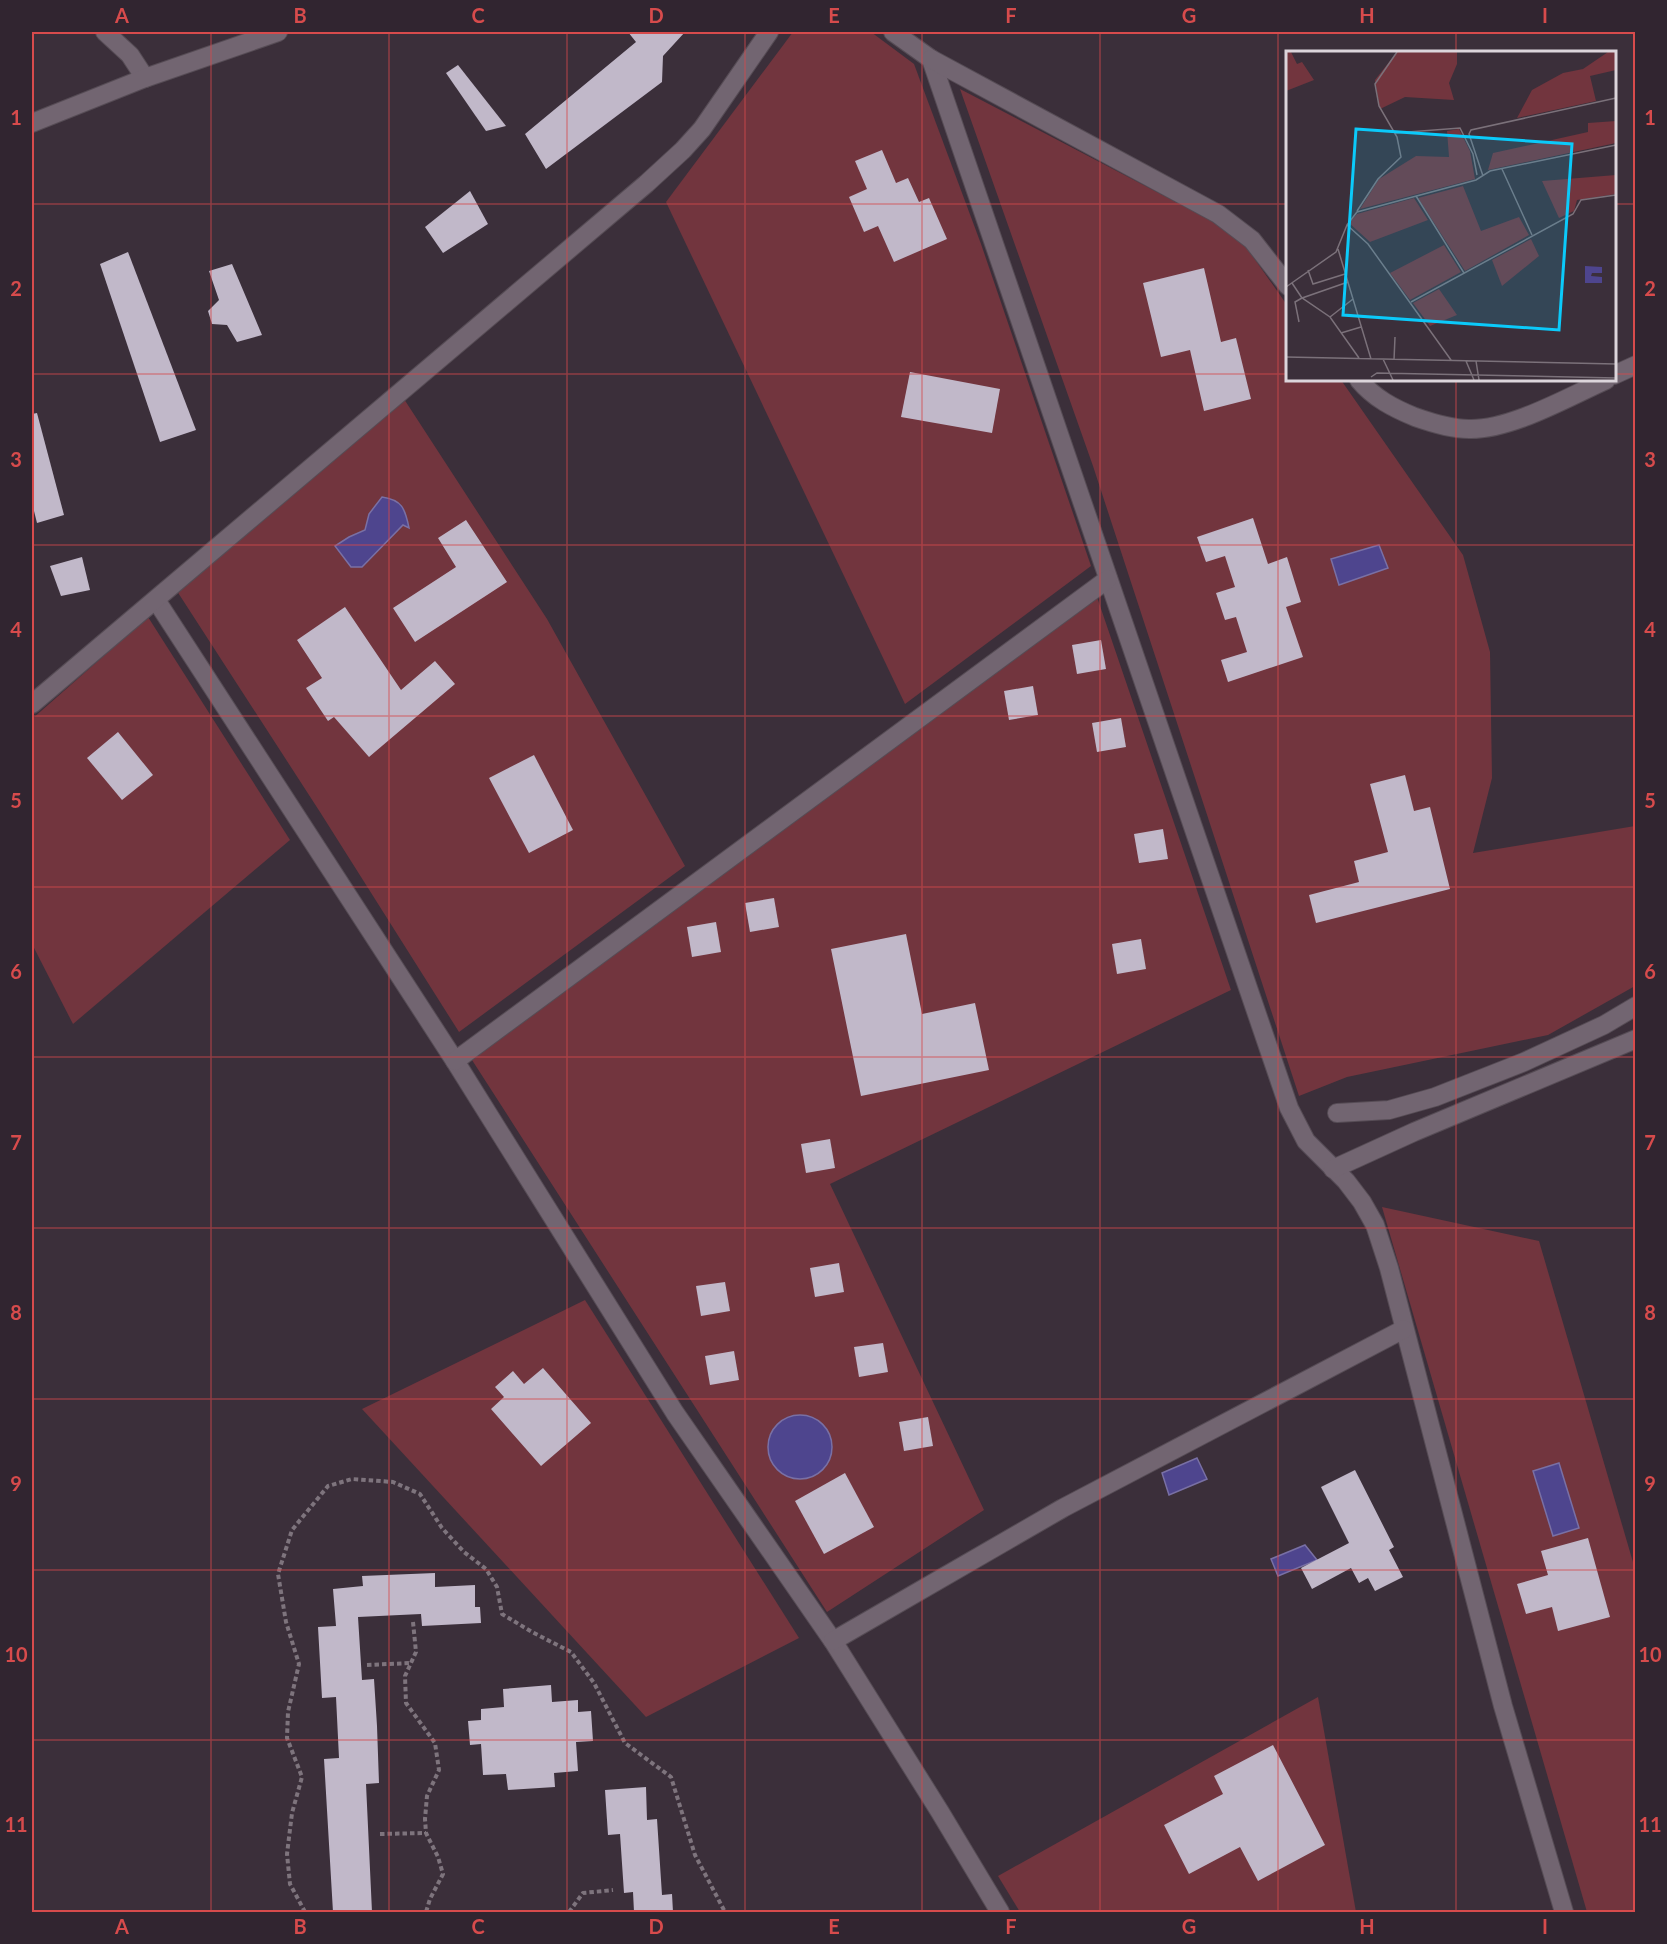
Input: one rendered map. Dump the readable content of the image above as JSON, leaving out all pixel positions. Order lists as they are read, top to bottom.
{
  "grid": {
    "columns": [
      "A",
      "B",
      "C",
      "D",
      "E",
      "F",
      "G",
      "H",
      "I"
    ],
    "rows": [
      "1",
      "2",
      "3",
      "4",
      "5",
      "6",
      "7",
      "8",
      "9",
      "10",
      "11"
    ]
  }
}
